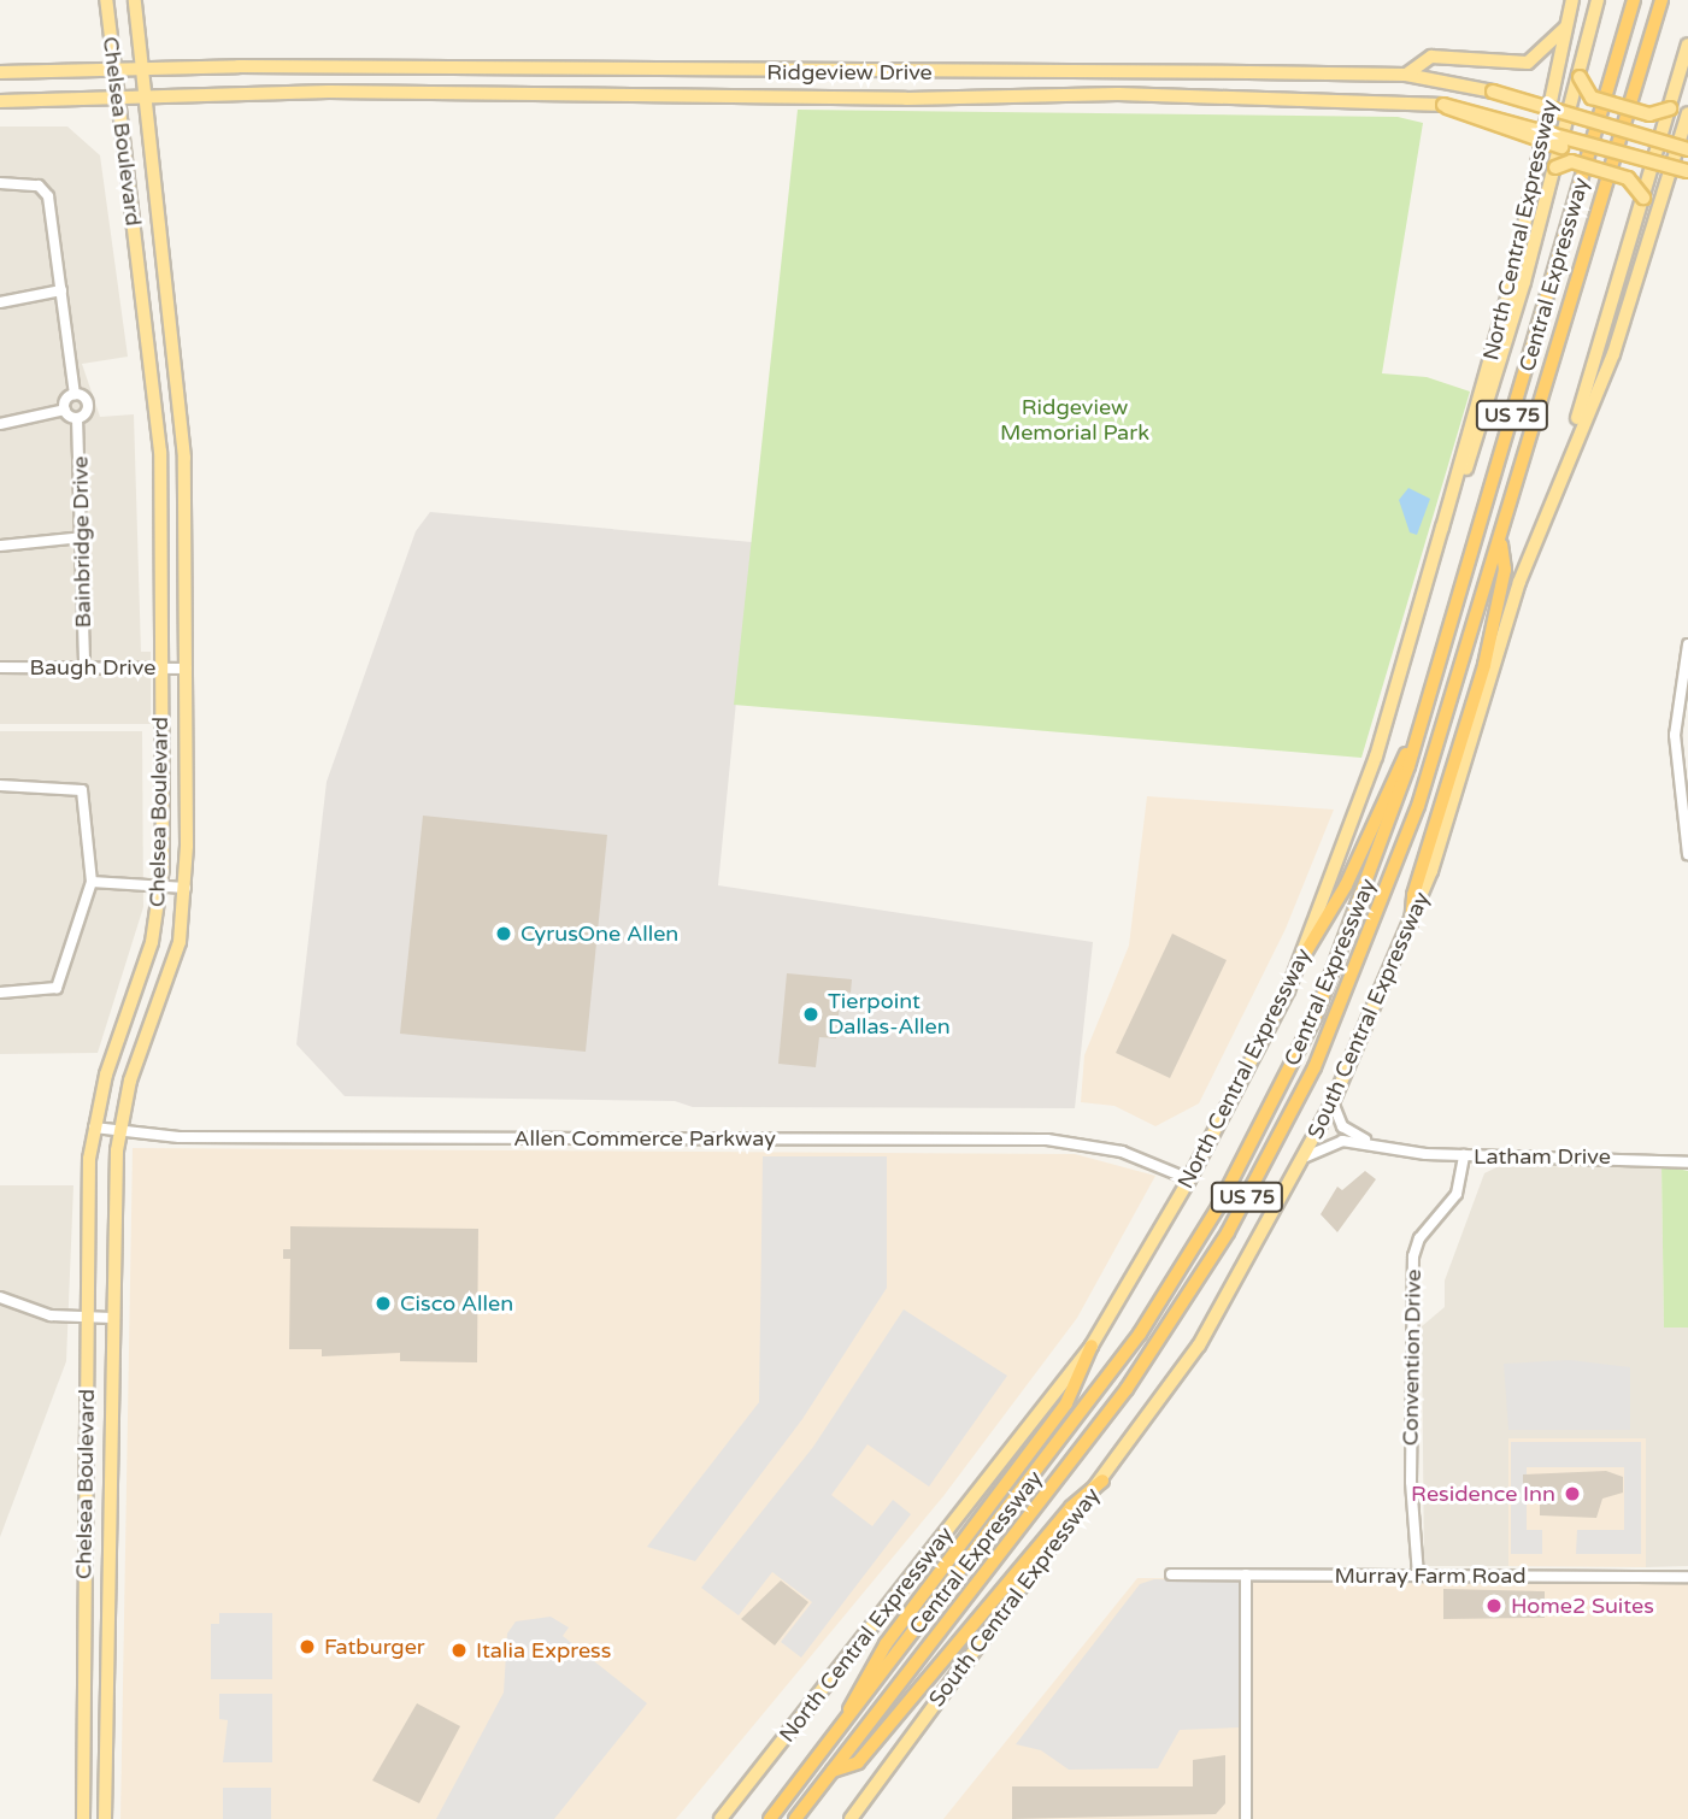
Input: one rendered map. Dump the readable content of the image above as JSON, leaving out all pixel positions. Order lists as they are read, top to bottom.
{
  "streets": {
    "highway": ["Central Expressway", "US 75"],
    "main road": [
      "Ridgeview Drive",
      "Chelsea Boulevard",
      "North Central Expressway",
      "South Central Expressway"
    ],
    "street": [
      "Bainbridge Drive",
      "Baugh Drive",
      "Allen Commerce Parkway",
      "Latham Drive",
      "Convention Drive",
      "Murray Farm Road"
    ]
  },
  "crossings": [
    ["Ridgeview Drive", "Chelsea Boulevard"],
    ["Chelsea Boulevard", "Baugh Drive"],
    ["Chelsea Boulevard", "Allen Commerce Parkway"],
    ["North Central Expressway", "Allen Commerce Parkway"],
    ["Bainbridge Drive", "Baugh Drive"],
    ["South Central Expressway", "Latham Drive"],
    ["Latham Drive", "Convention Drive"],
    ["Convention Drive", "Murray Farm Road"]
  ],
  "parks": ["Ridgeview Memorial Park"],
  "places": [
    "CyrusOne Allen",
    "Tierpoint Dallas-Allen",
    "Cisco Allen",
    "Residence Inn",
    "Home2 Suites",
    "Fatburger",
    "Italia Express"
  ]
}
